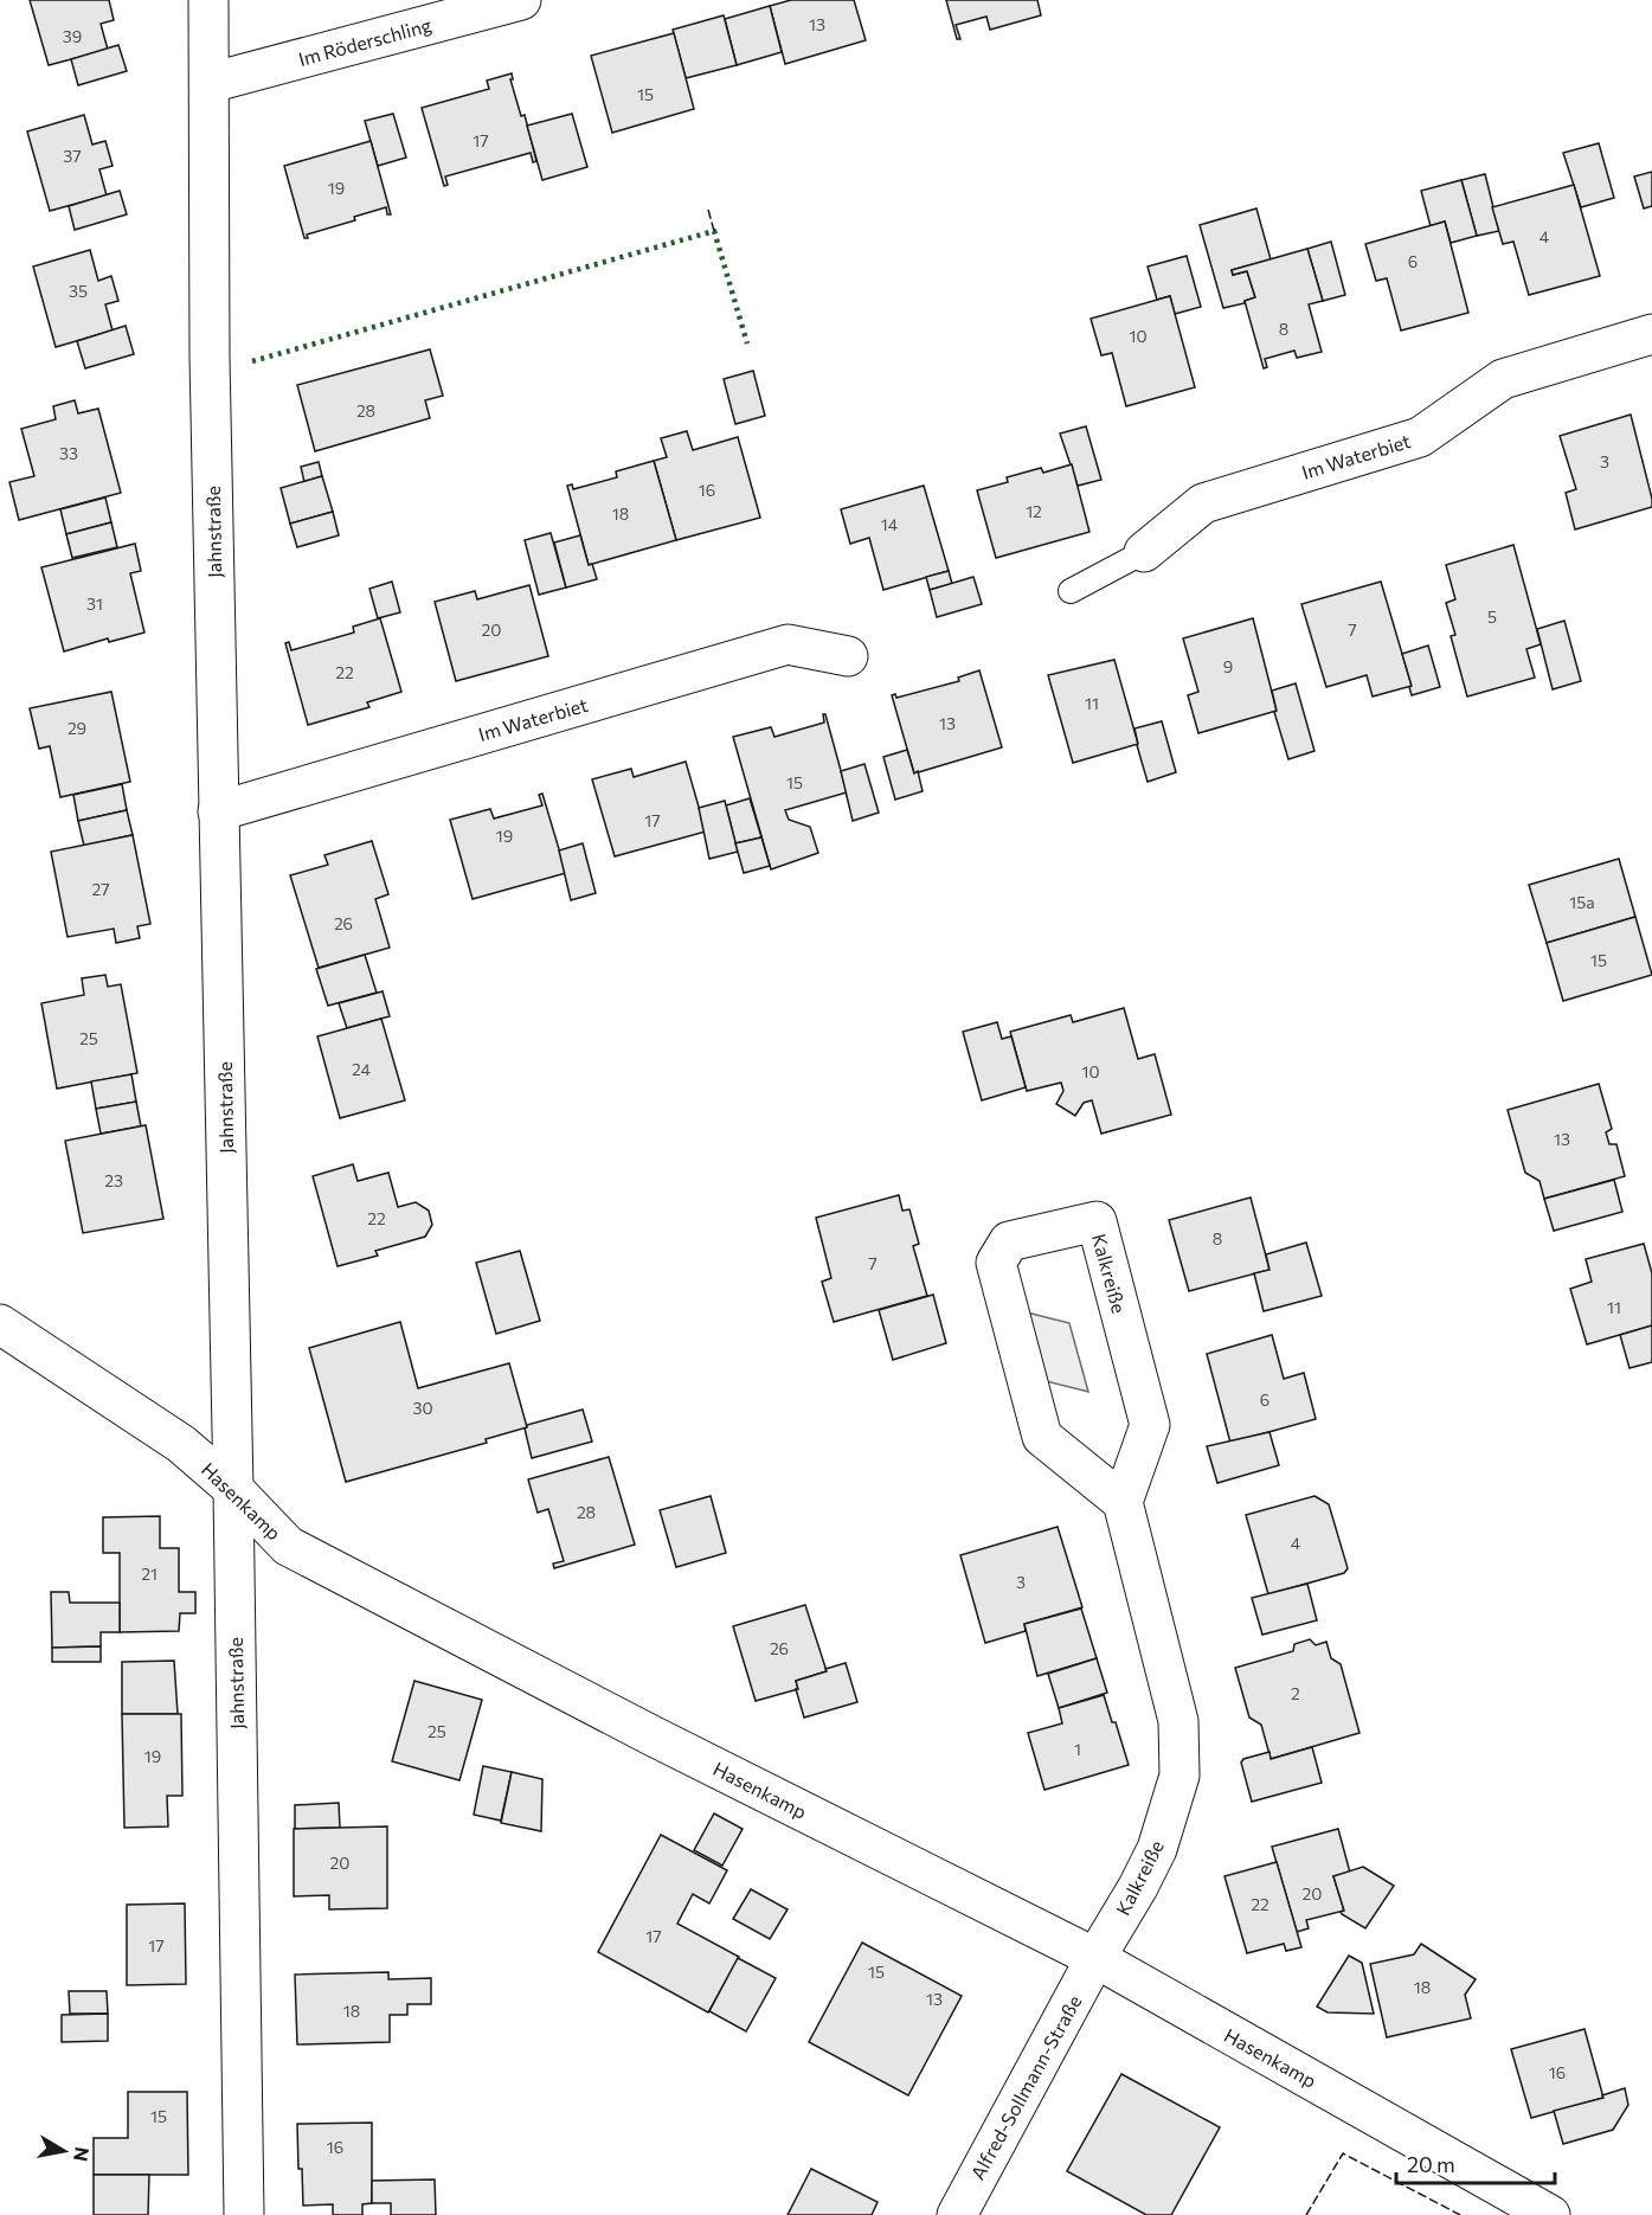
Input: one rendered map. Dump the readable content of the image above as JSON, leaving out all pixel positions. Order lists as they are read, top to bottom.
{
  "streets": {
    "street": [
      "Im Röderschling",
      "Im Waterbiet",
      "Jahnstraße",
      "Kalkreiße",
      "Hasenkamp",
      "Alfred-Sollmann-Straße"
    ]
  },
  "crossings": [
    ["Im Röderschling", "Jahnstraße"],
    ["Im Waterbiet", "Jahnstraße"],
    ["Jahnstraße", "Hasenkamp"],
    ["Kalkreiße", "Hasenkamp"],
    ["Kalkreiße", "Alfred-Sollmann-Straße"],
    ["Hasenkamp", "Alfred-Sollmann-Straße"]
  ],
  "house_numbers": [
    "13",
    "39",
    "15",
    "17",
    "37",
    "19",
    "4",
    "6",
    "35",
    "8",
    "10",
    "28",
    "33",
    "3",
    "16",
    "12",
    "18",
    "14",
    "31",
    "5",
    "20",
    "7",
    "9",
    "22",
    "11",
    "13",
    "29",
    "15",
    "17",
    "19",
    "27",
    "15a",
    "26",
    "15",
    "25",
    "24",
    "10",
    "13",
    "23",
    "22",
    "8",
    "7",
    "11",
    "6",
    "30",
    "28",
    "4",
    "21",
    "3",
    "26",
    "2",
    "25",
    "1",
    "19",
    "20",
    "20",
    "22",
    "17",
    "17",
    "15",
    "18",
    "13",
    "18",
    "16",
    "15",
    "16"
  ],
  "scale_bar": "20 m",
  "north": "right"
}
